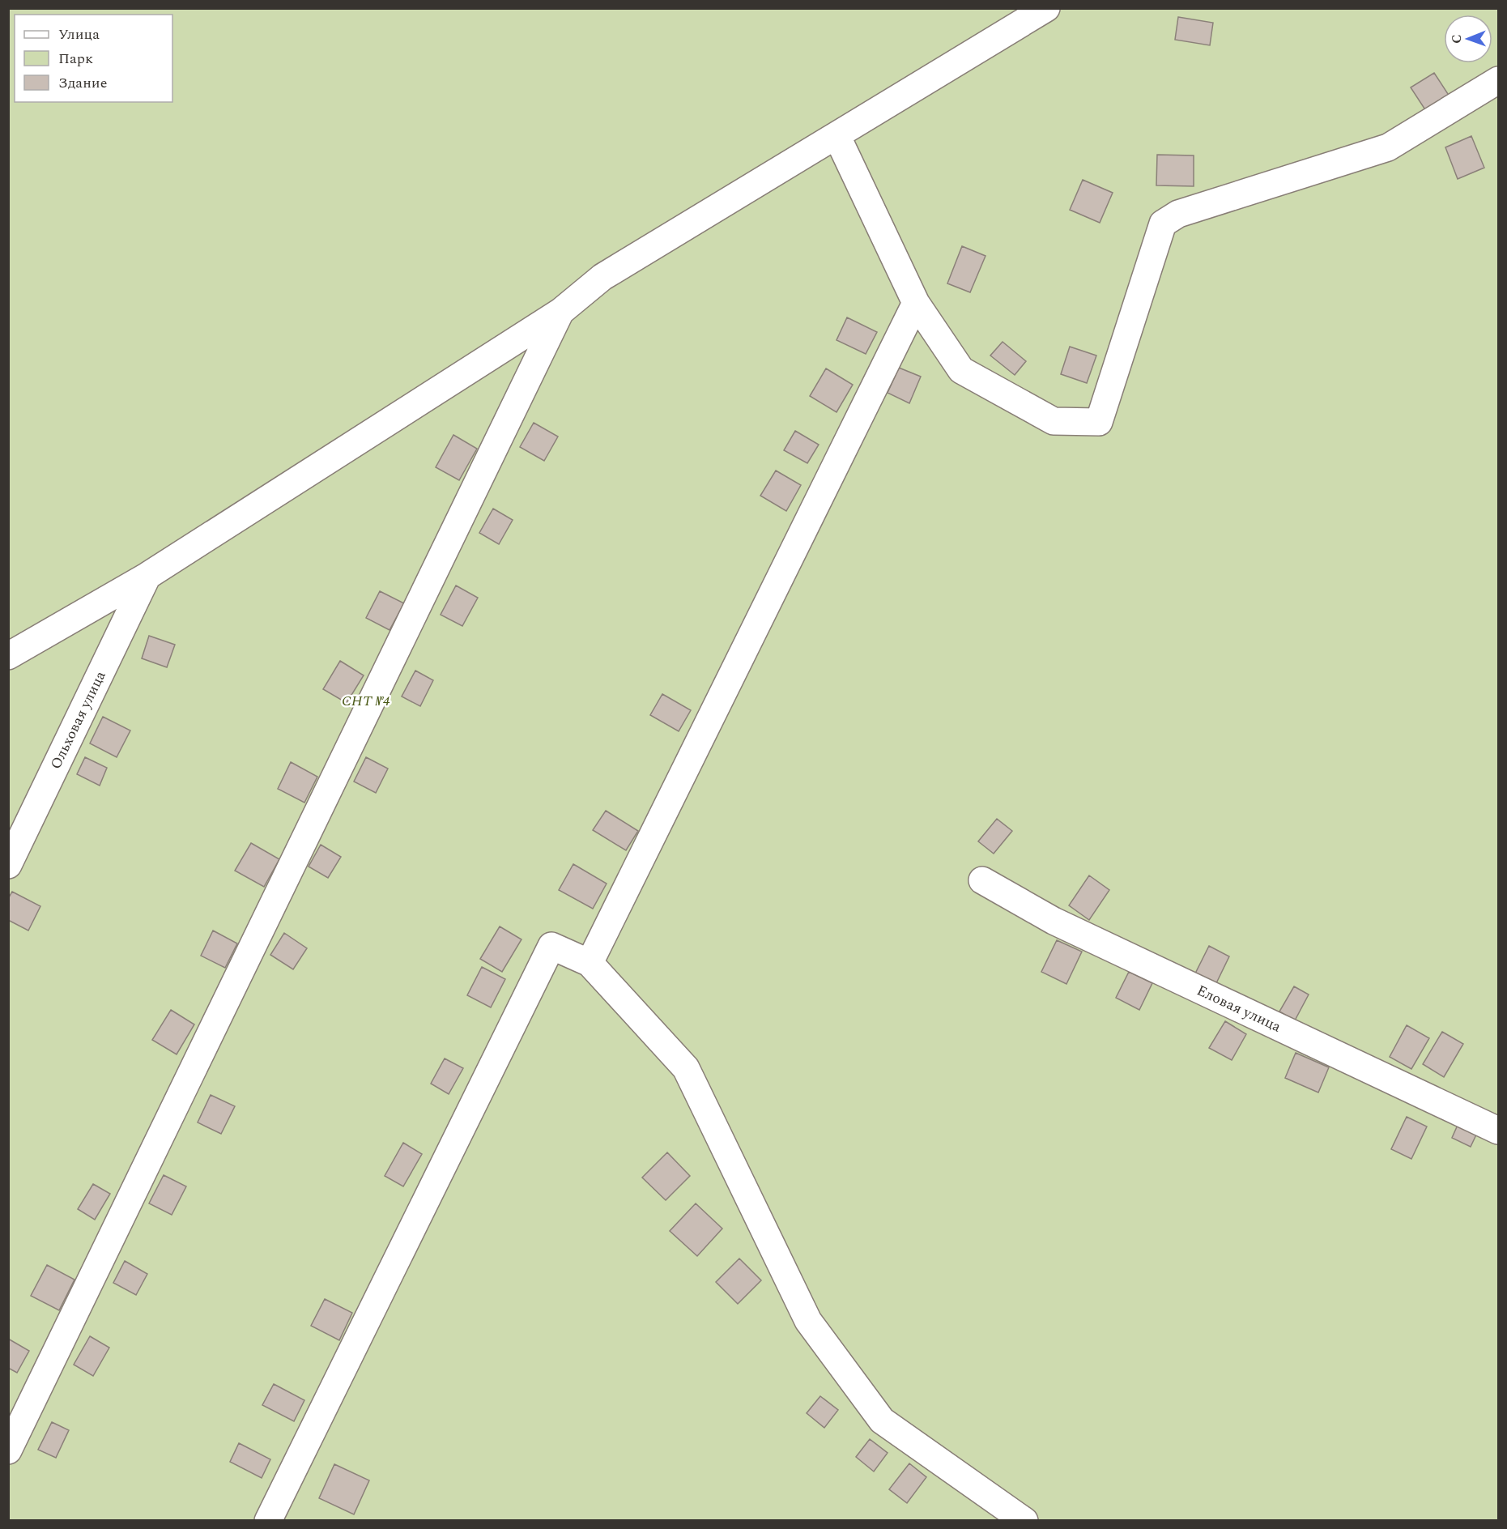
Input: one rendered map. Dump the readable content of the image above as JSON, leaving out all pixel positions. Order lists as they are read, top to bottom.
{
  "streets": {
    "street": ["Ольховая улица", "Еловая улица"]
  },
  "parks": ["СНТ №4"],
  "legend": ["Улица", "Парк", "Здание"],
  "north": "left"
}
